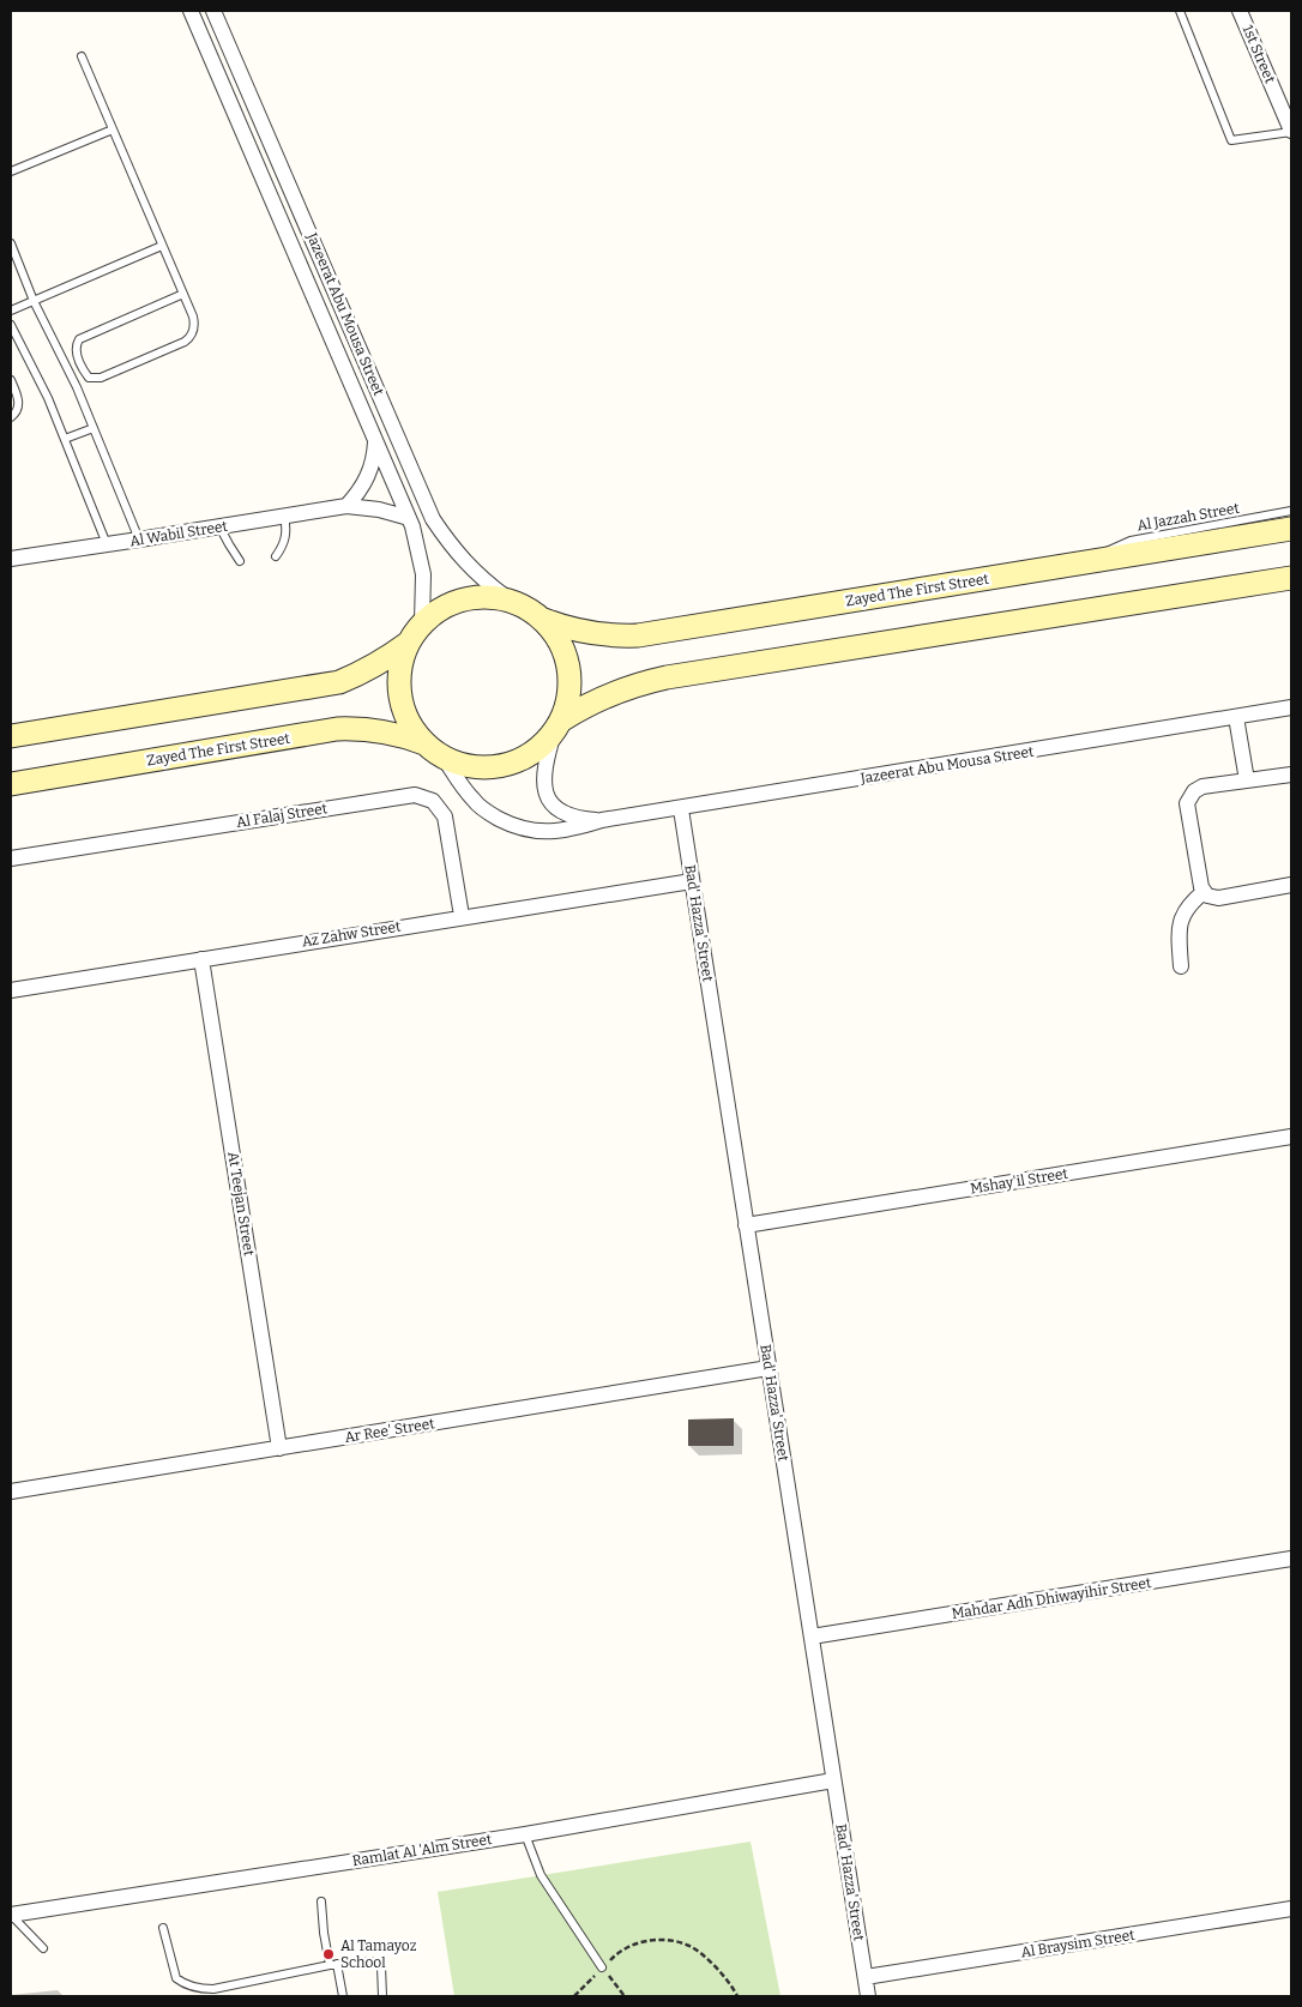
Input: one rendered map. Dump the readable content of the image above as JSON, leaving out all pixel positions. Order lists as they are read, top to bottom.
{
  "streets": {
    "main road": ["Zayed The First Street"],
    "street": [
      "1st Street",
      "Jazeerat Abu Mousa Street",
      "Al Wabil Street",
      "Al Falaj Street",
      "Bad' Hazza' Street",
      "Az Zahw Street",
      "Mshay'il Street",
      "At Teejan Street",
      "Ar Ree' Street",
      "Mahdar Adh Dhiwayihir Street",
      "Ramlat Al 'Alm Street",
      "Al Braysim Street"
    ],
    "lane": ["Al Jazzah Street"]
  },
  "crossings": [
    ["Jazeerat Abu Mousa Street", "Al Wabil Street"],
    ["Jazeerat Abu Mousa Street", "Zayed The First Street"],
    ["Jazeerat Abu Mousa Street", "Bad' Hazza' Street"],
    ["Al Jazzah Street", "Zayed The First Street"],
    ["Al Falaj Street", "Az Zahw Street"],
    ["Bad' Hazza' Street", "Az Zahw Street"],
    ["Bad' Hazza' Street", "Mshay'il Street"],
    ["Bad' Hazza' Street", "Ar Ree' Street"],
    ["Bad' Hazza' Street", "Mahdar Adh Dhiwayihir Street"],
    ["Bad' Hazza' Street", "Ramlat Al 'Alm Street"],
    ["Bad' Hazza' Street", "Al Braysim Street"],
    ["Az Zahw Street", "At Teejan Street"],
    ["At Teejan Street", "Ar Ree' Street"]
  ],
  "places": ["Al Tamayoz School"]
}
